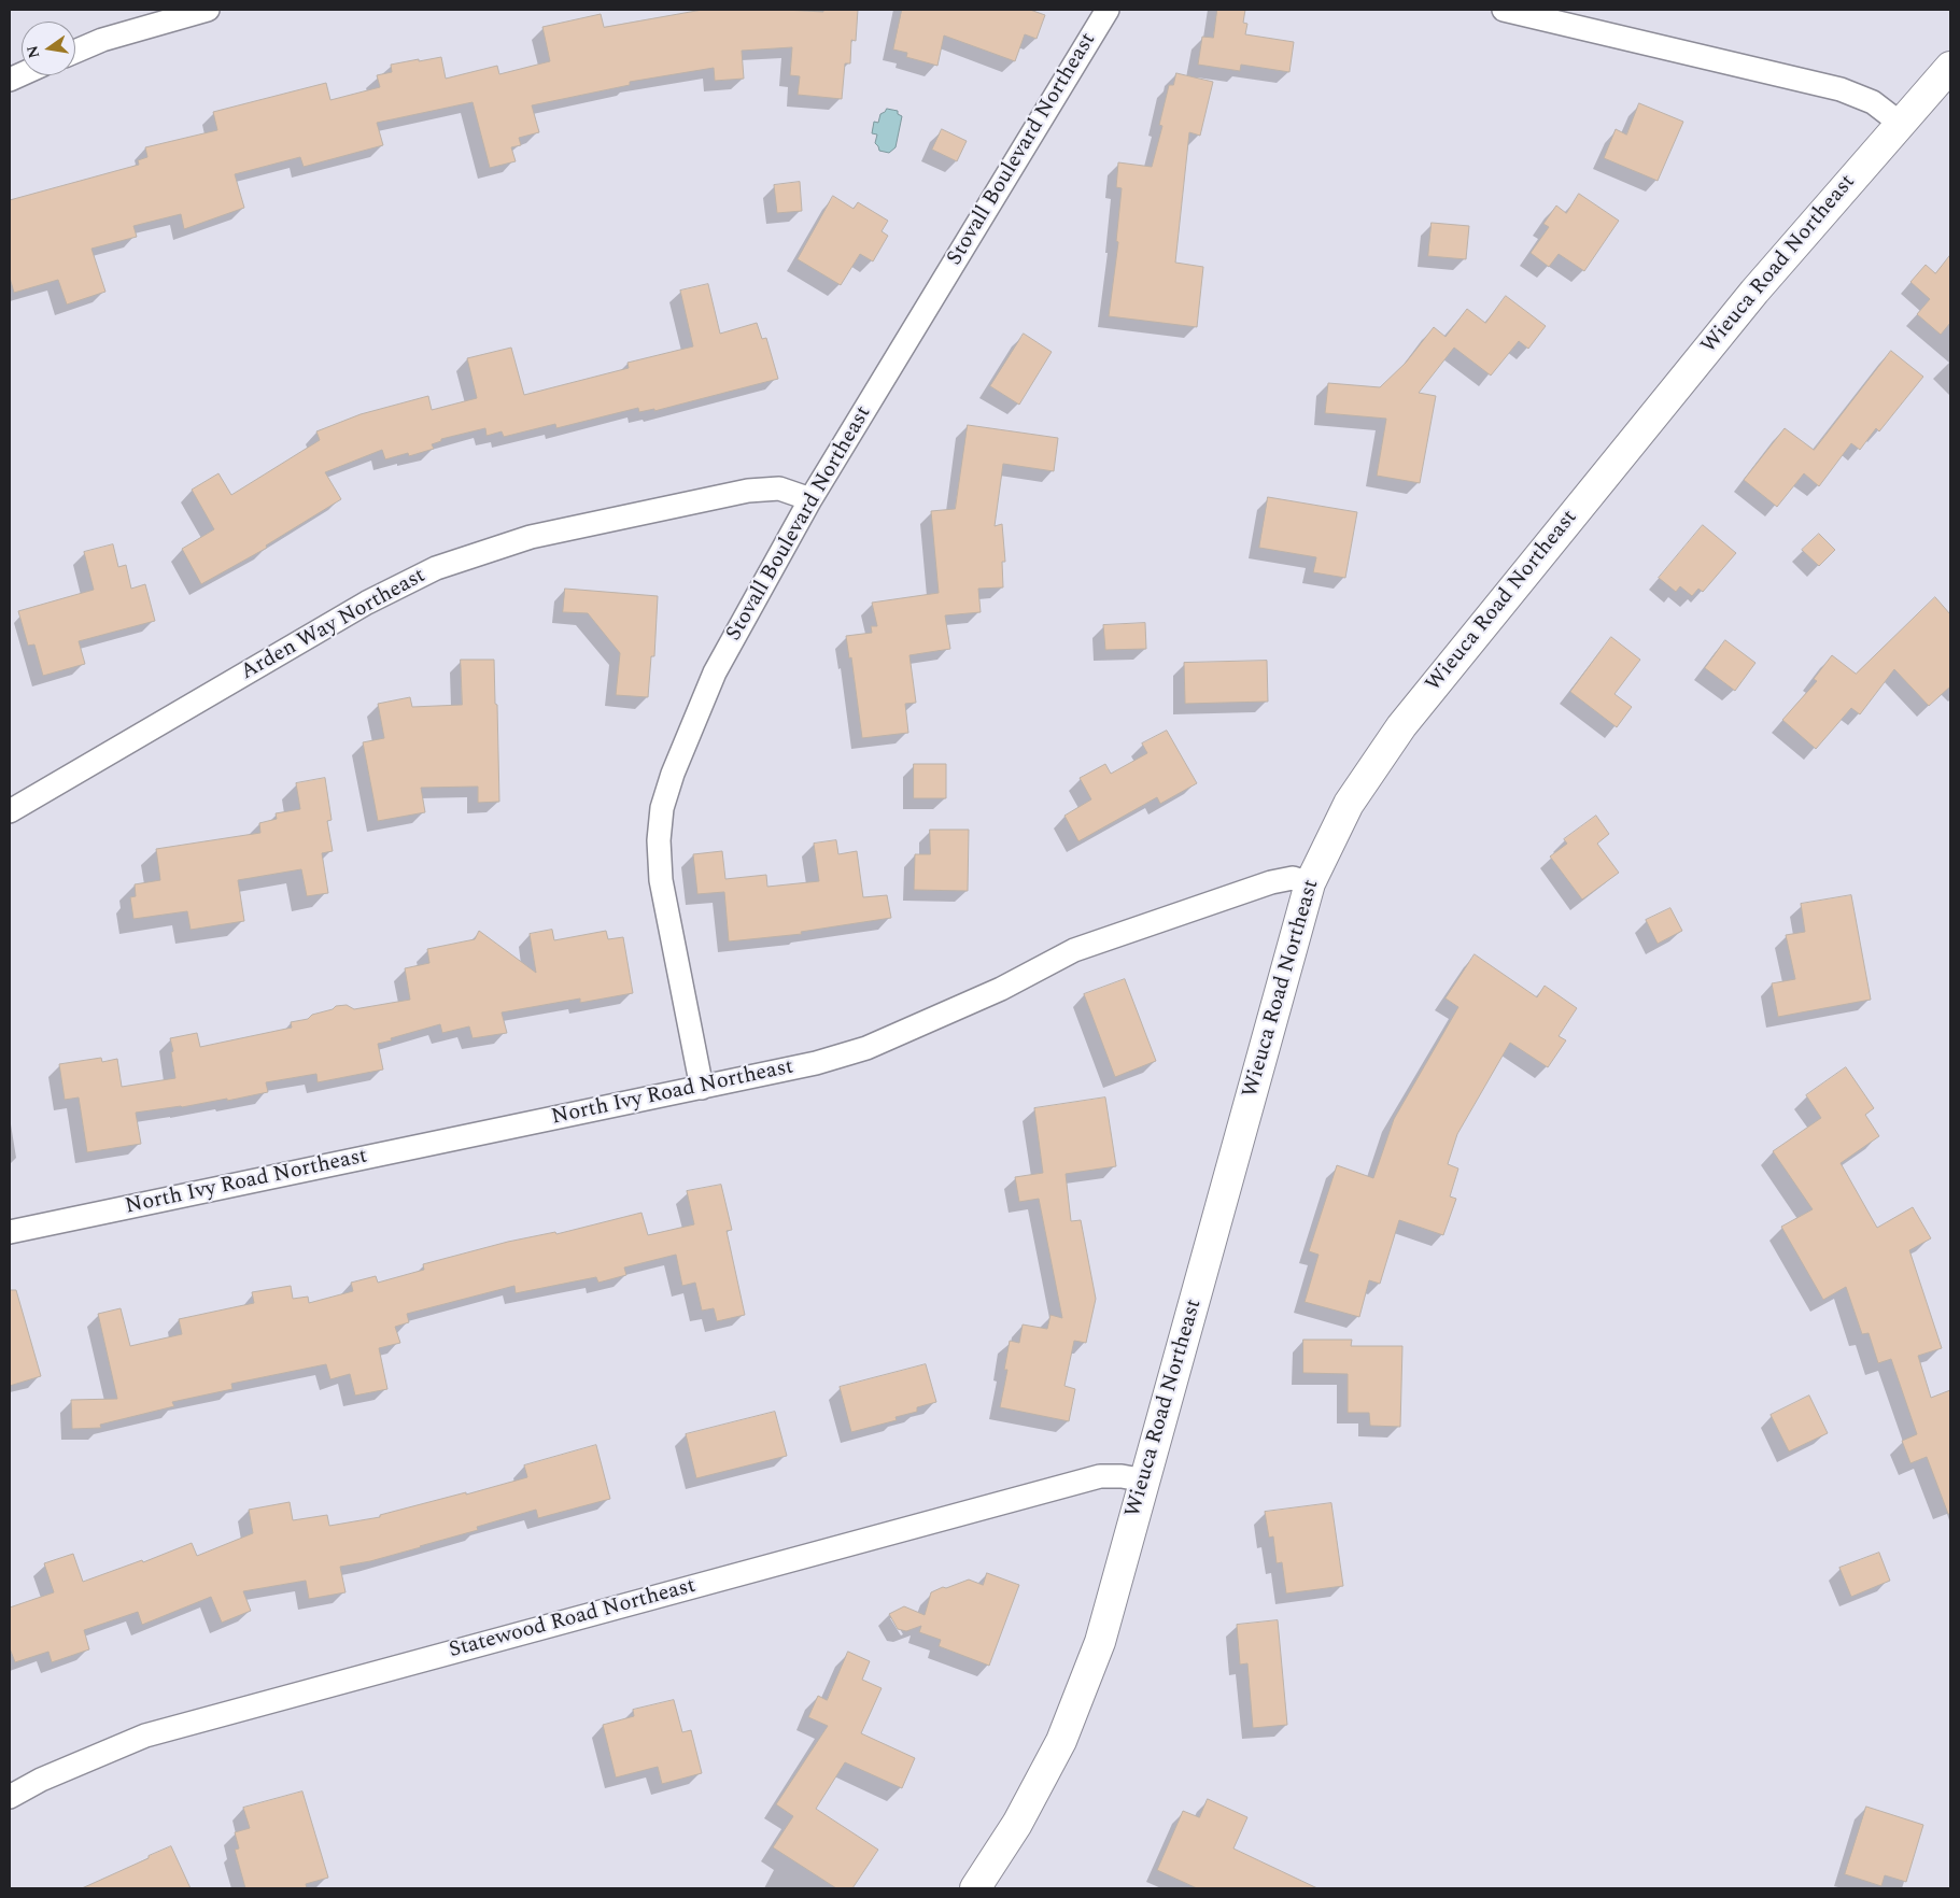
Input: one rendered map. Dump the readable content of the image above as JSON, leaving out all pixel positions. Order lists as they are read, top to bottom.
{
  "streets": {
    "street": [
      "Stovall Boulevard Northeast",
      "Wieuca Road Northeast",
      "Arden Way Northeast",
      "North Ivy Road Northeast",
      "Statewood Road Northeast"
    ]
  },
  "crossings": [
    ["Stovall Boulevard Northeast", "Arden Way Northeast"],
    ["Stovall Boulevard Northeast", "North Ivy Road Northeast"],
    ["Wieuca Road Northeast", "North Ivy Road Northeast"],
    ["Wieuca Road Northeast", "Statewood Road Northeast"]
  ],
  "north": "left"
}
